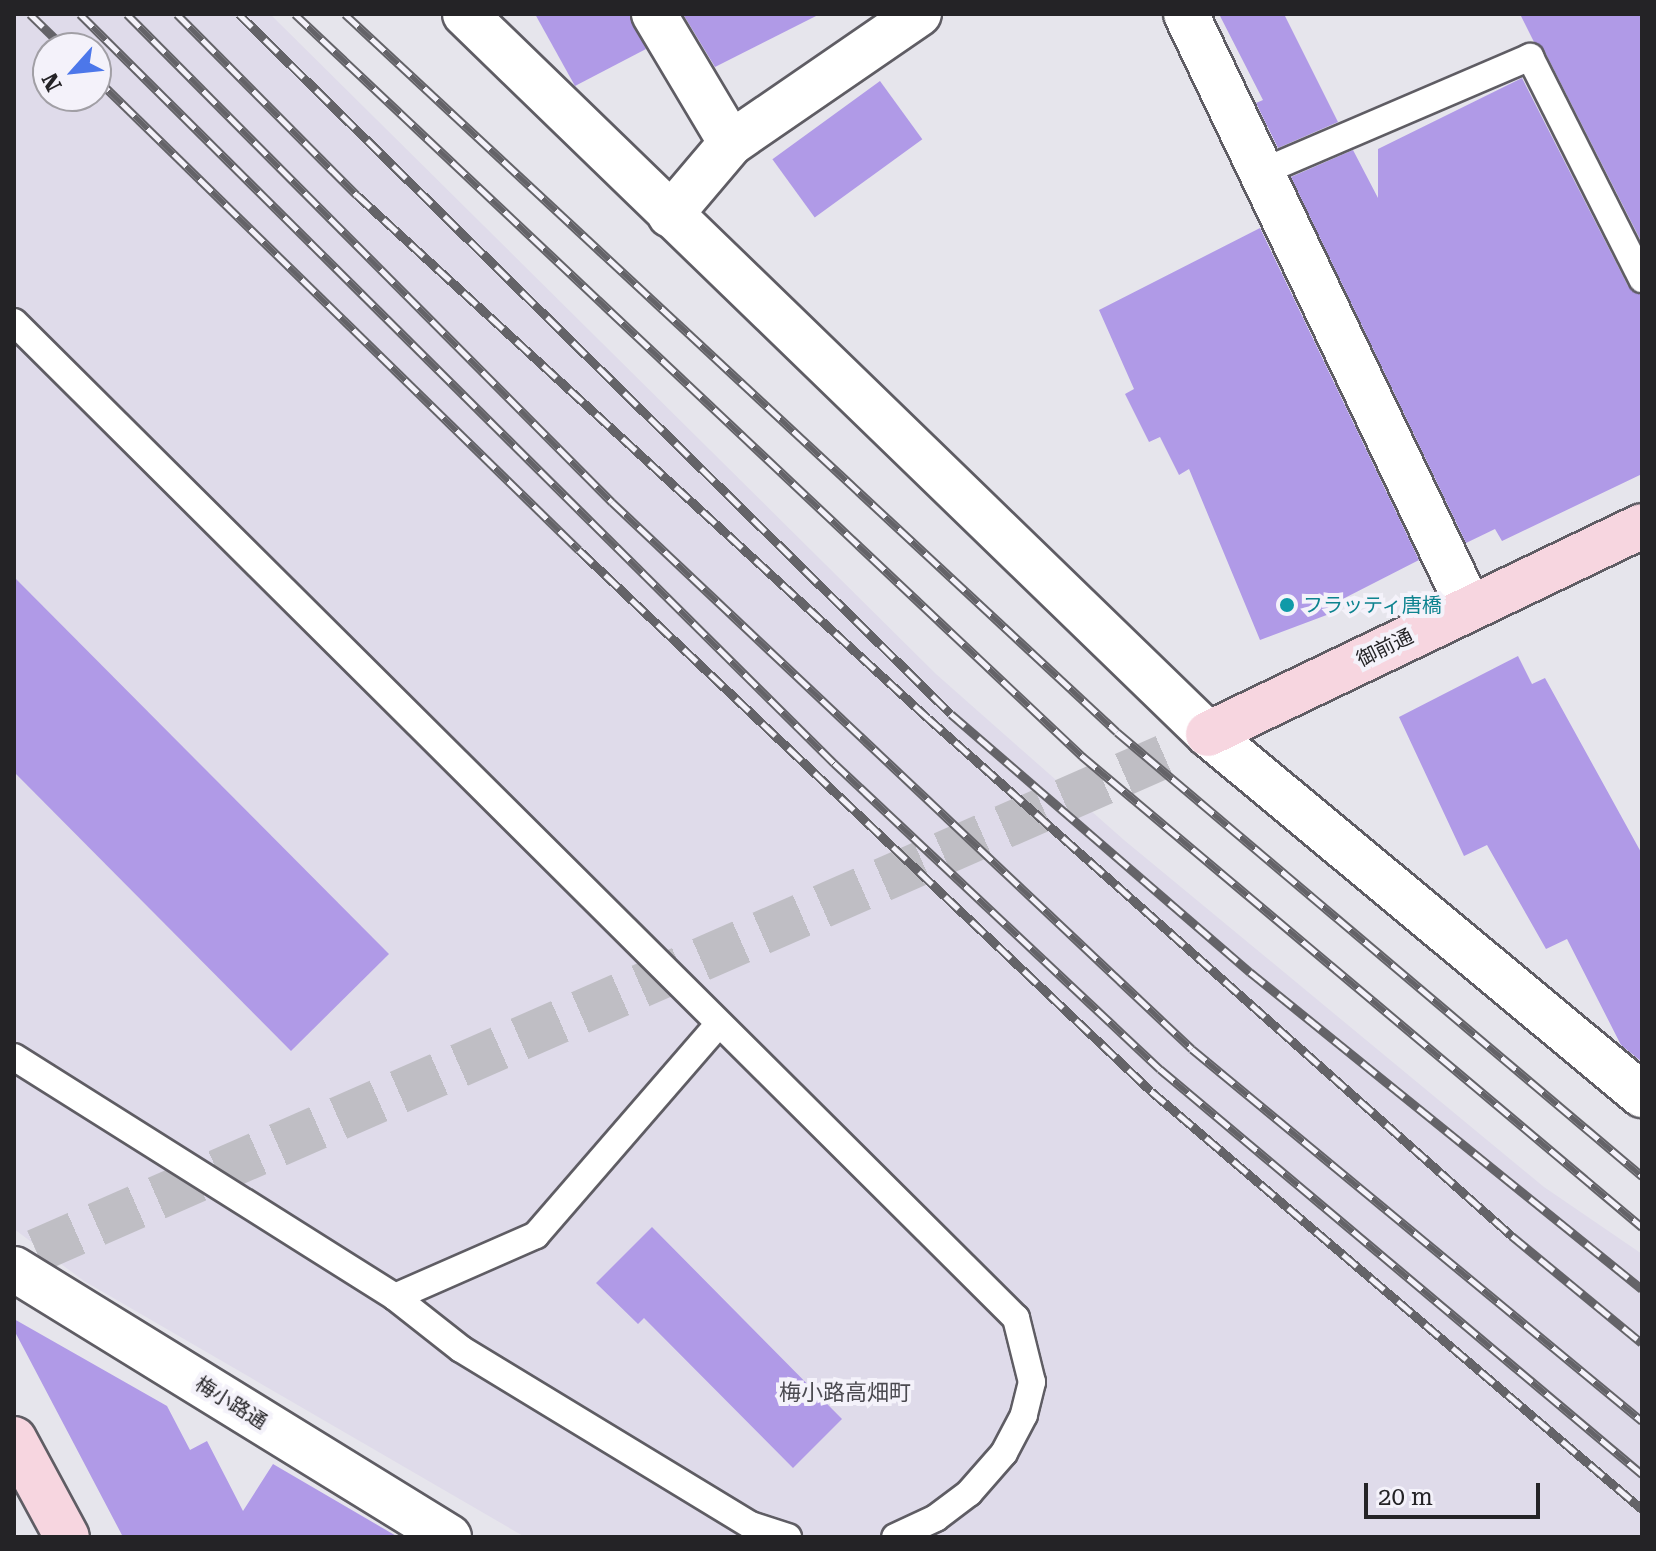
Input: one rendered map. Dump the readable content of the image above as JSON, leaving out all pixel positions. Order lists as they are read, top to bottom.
{
  "streets": {
    "street": ["御前通", "梅小路通"]
  },
  "districts": ["梅小路高畑町"],
  "places": ["フラッティ唐橋"],
  "scale_bar": "20 m",
  "north": "bottom left"
}
